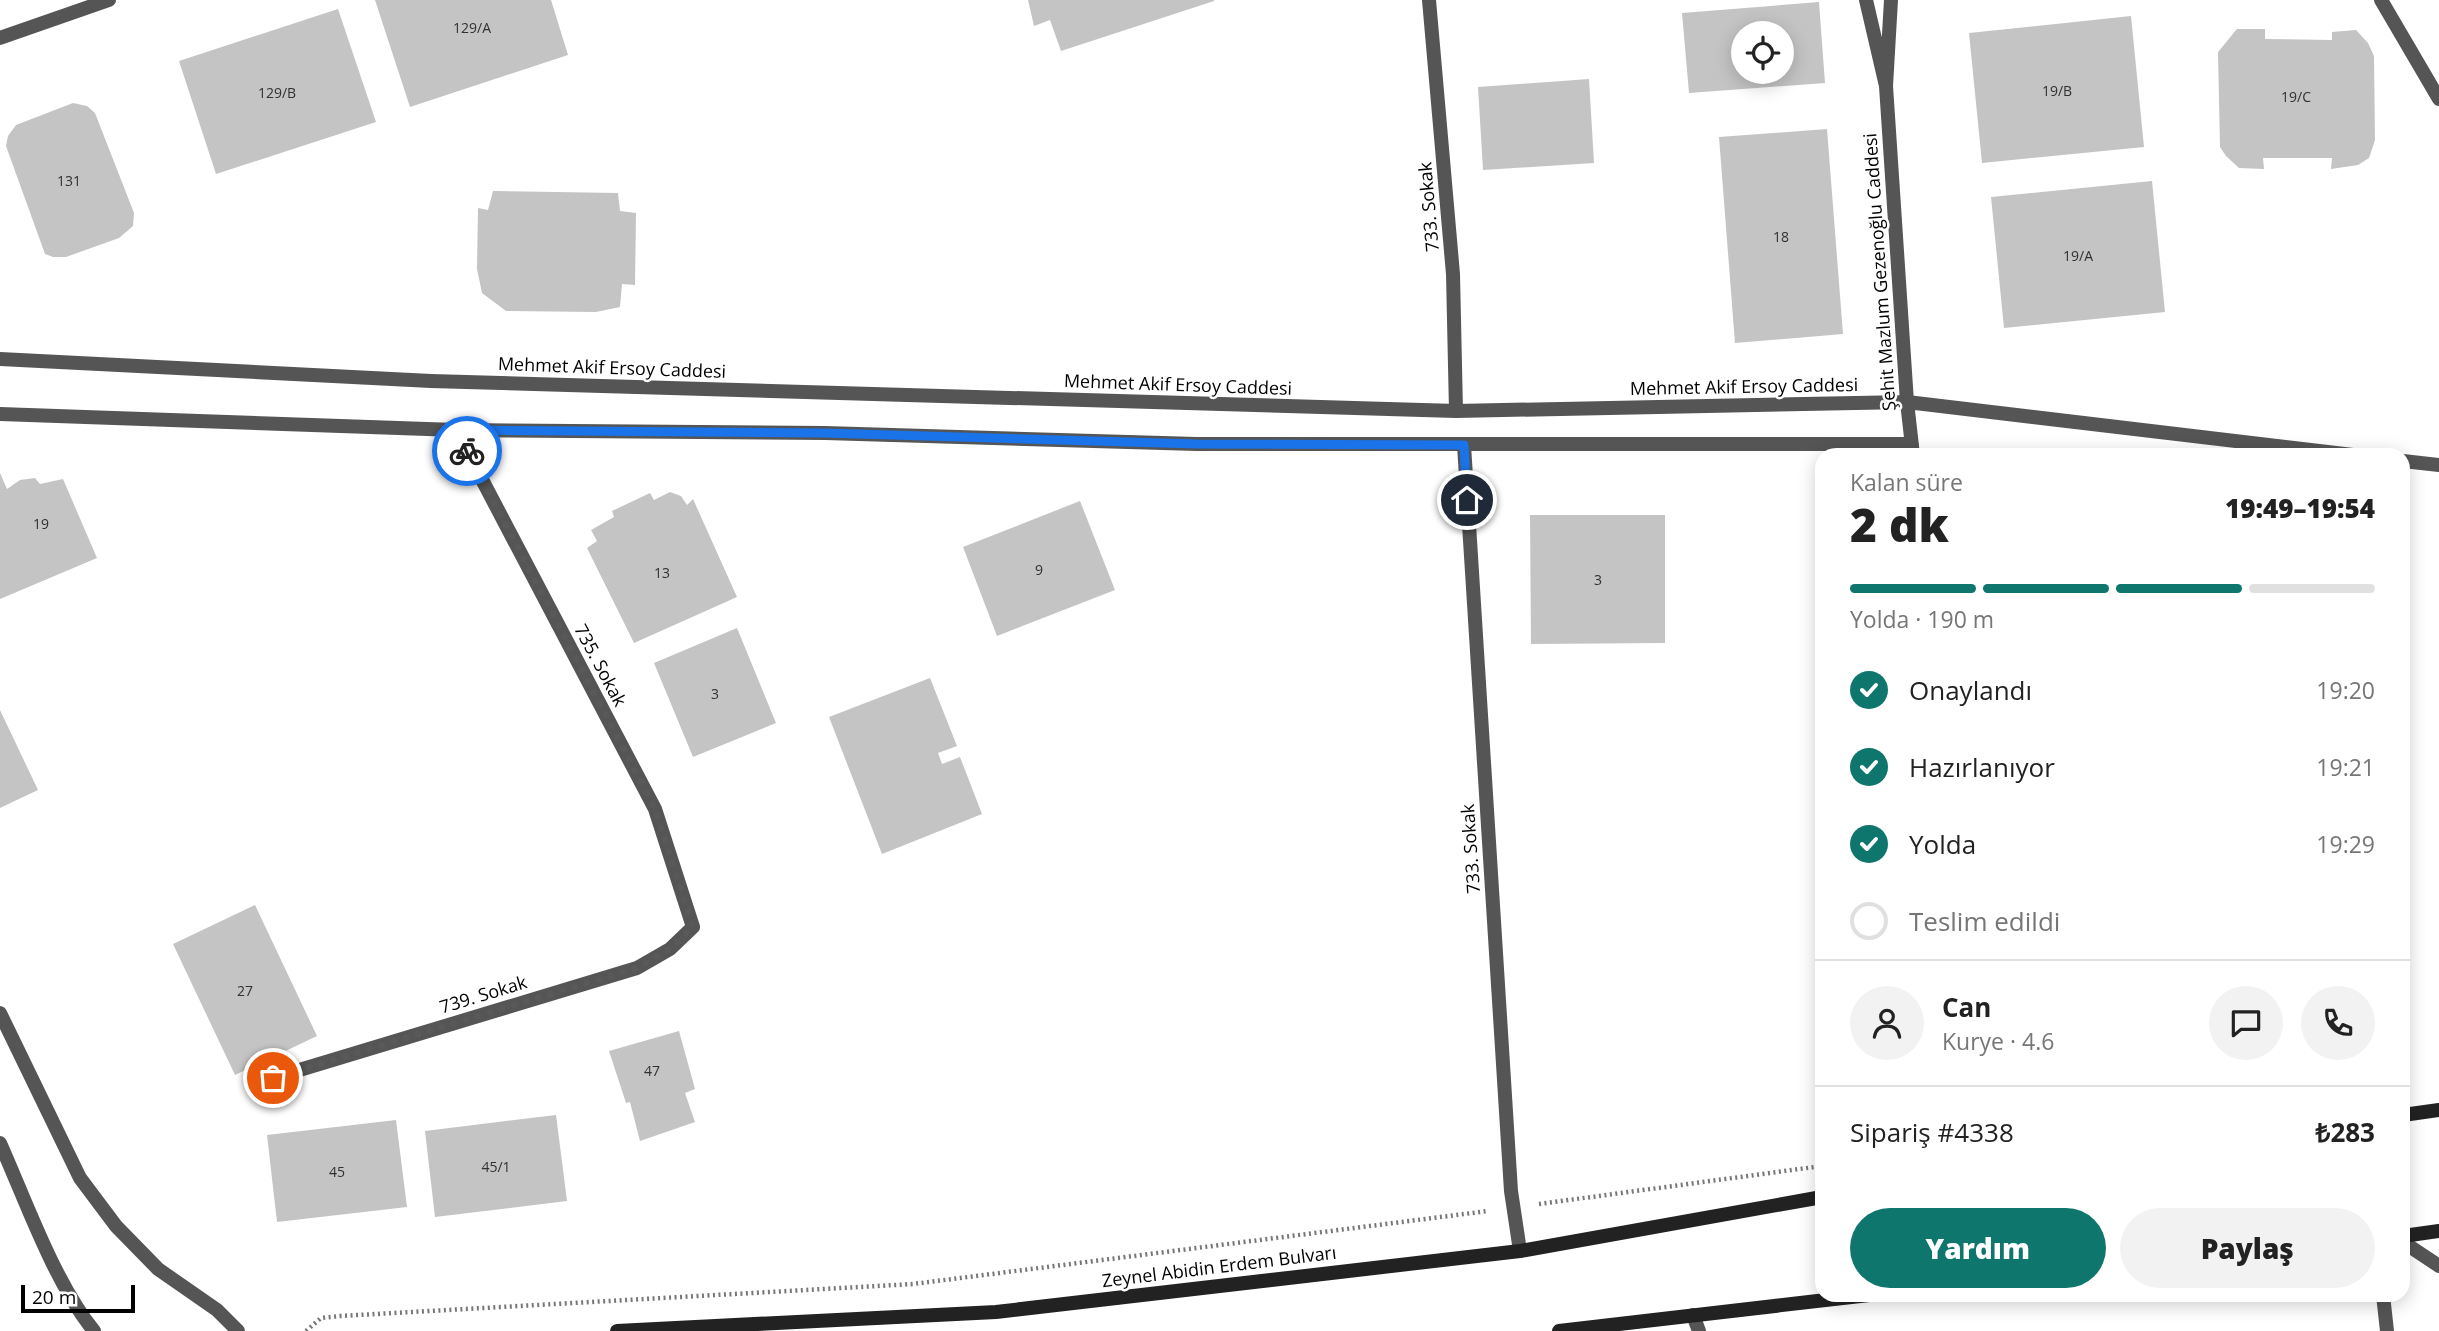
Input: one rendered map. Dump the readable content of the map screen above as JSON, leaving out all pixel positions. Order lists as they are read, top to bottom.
{
  "streets": {
    "main road": ["Zeynel Abidin Erdem Bulvarı"],
    "street": [
      "733. Sokak",
      "Şehit Mazlum Gezenoğlu Caddesi",
      "Mehmet Akif Ersoy Caddesi",
      "735. Sokak",
      "739. Sokak"
    ]
  },
  "crossings": [
    ["733. Sokak", "Mehmet Akif Ersoy Caddesi"],
    ["733. Sokak", "Zeynel Abidin Erdem Bulvarı"],
    ["Şehit Mazlum Gezenoğlu Caddesi", "Mehmet Akif Ersoy Caddesi"],
    ["735. Sokak", "739. Sokak"]
  ],
  "house_numbers": [
    "129/A",
    "19/B",
    "129/B",
    "19/C",
    "131",
    "18",
    "19/A",
    "19",
    "9",
    "13",
    "3",
    "3",
    "27",
    "47",
    "45/1",
    "45"
  ],
  "scale_bar": "20 m",
  "page": {
    "heading": ["2 dk", "Kalan süre", "19:49–19:54"],
    "panel": [
      "Can",
      "Kurye · 4.6",
      "Sipariş #4338",
      "₺283"
    ],
    "bar": "Yolda · 190 m",
    "list": [
      ["Onaylandı", "19:20"],
      ["Hazırlanıyor", "19:21"],
      ["Yolda", "19:29"],
      "Teslim edildi"
    ],
    "buttons": ["Yardım", "Paylaş"],
    "scale": "20 m"
  }
}
